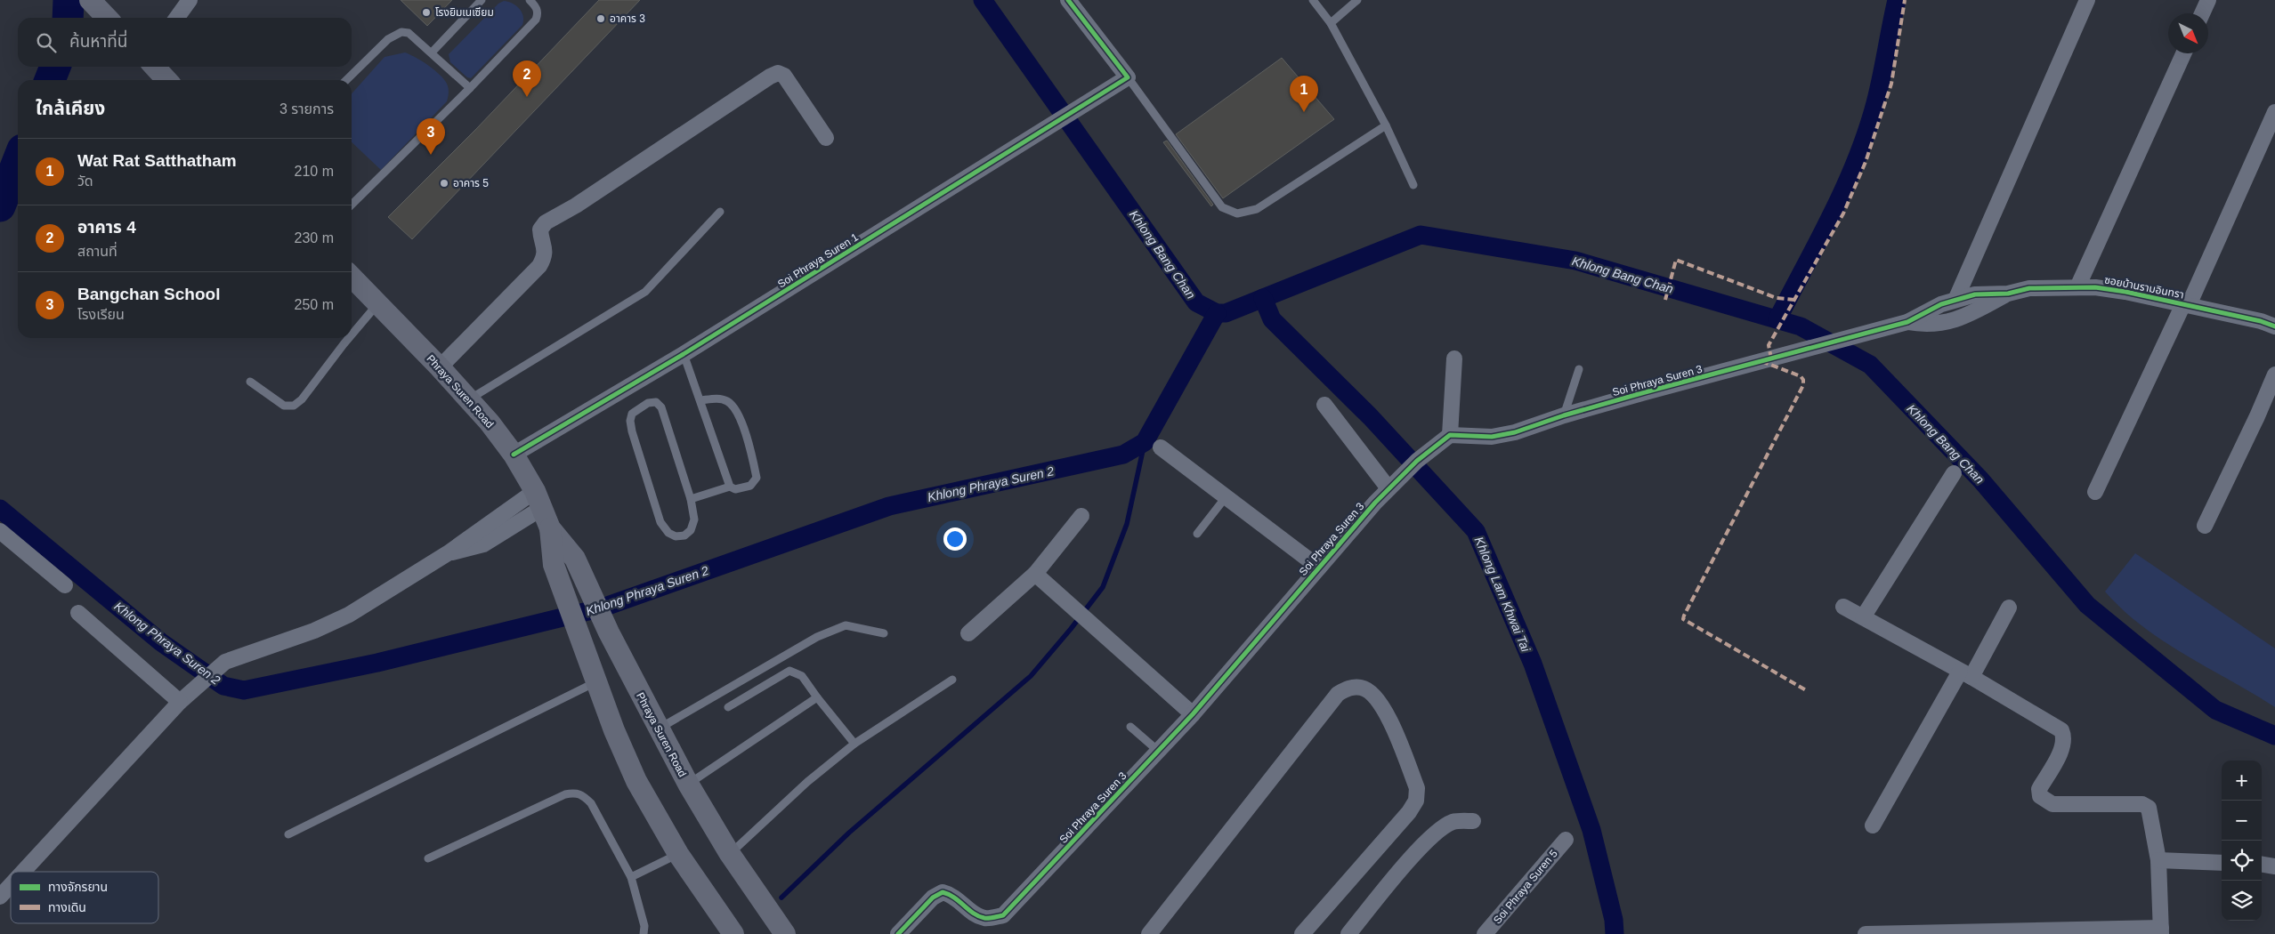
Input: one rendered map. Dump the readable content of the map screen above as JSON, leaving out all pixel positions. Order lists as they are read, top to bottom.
{
  "streets": {
    "street": [
      "Soi Phraya Suren 1",
      "ซอยบ้านรามอินทรา",
      "Soi Phraya Suren 3",
      "Phraya Suren Road",
      "Soi Phraya Suren 5"
    ]
  },
  "crossings": [
    ["Soi Phraya Suren 1", "Phraya Suren Road"],
    ["ซอยบ้านรามอินทรา", "Soi Phraya Suren 3"]
  ],
  "water": ["Khlong Bang Chan", "Khlong Phraya Suren 2", "Khlong Lam Khwai Tai"],
  "places": ["โรงยิมเนเซียม", "อาคาร 3", "อาคาร 5"],
  "legend": ["ทางจักรยาน", "ทางเดิน"],
  "north": "bottom right",
  "page": {
    "search": "ค้นหาที่นี่",
    "pins": ["2", "1", "3"],
    "heading": ["ใกล้เคียง", "3 รายการ"],
    "list": [
      {
        "mark": "1",
        "name": "Wat Rat Satthatham",
        "note": "วัด",
        "value": "210 m"
      },
      {
        "mark": "2",
        "name": "อาคาร 4",
        "note": "สถานที่",
        "value": "230 m"
      },
      {
        "mark": "3",
        "name": "Bangchan School",
        "note": "โรงเรียน",
        "value": "250 m"
      }
    ],
    "map_buttons": ["+", "−"]
  }
}
